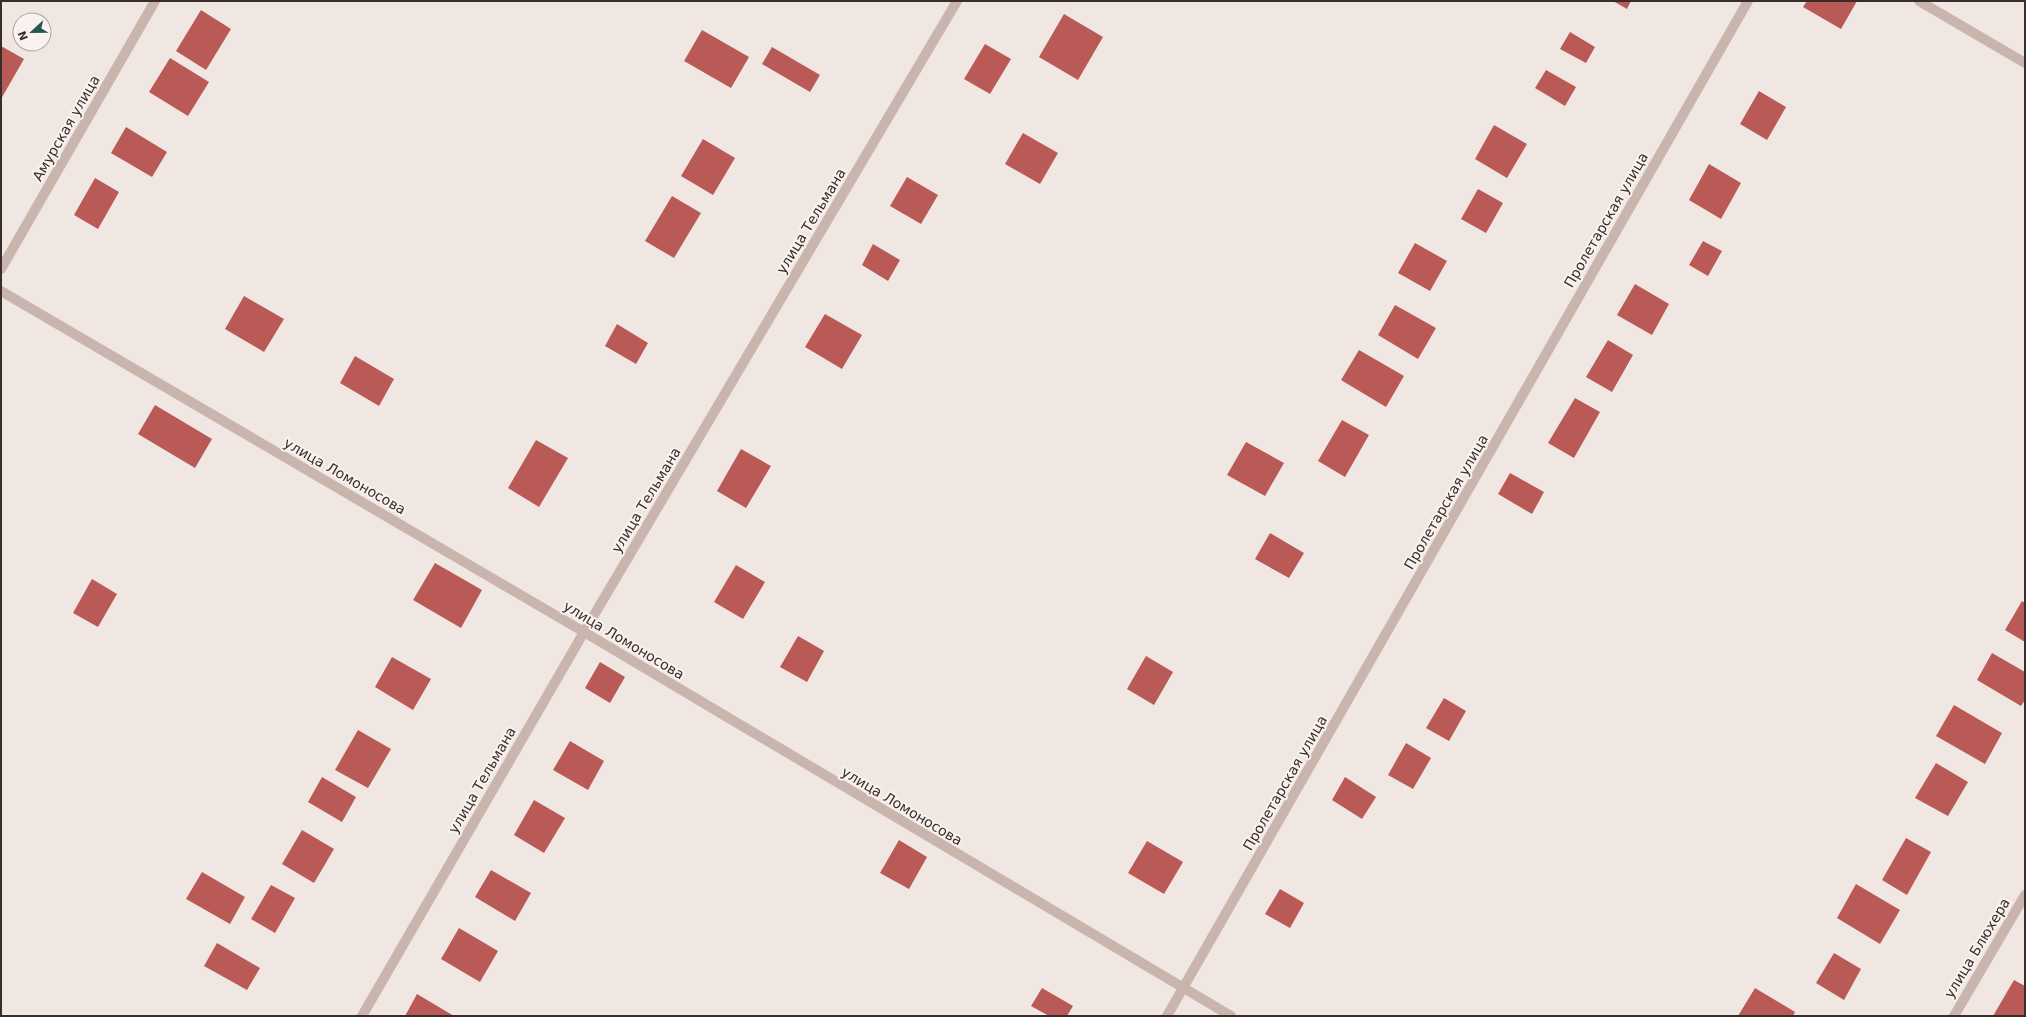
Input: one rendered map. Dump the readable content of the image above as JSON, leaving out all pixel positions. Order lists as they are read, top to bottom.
{
  "streets": {
    "street": [
      "Амурская улица",
      "Пролетарская улица",
      "улица Тельмана",
      "улица Ломоносова",
      "улица Блюхера"
    ]
  },
  "crossings": [
    ["Пролетарская улица", "улица Ломоносова"],
    ["улица Тельмана", "улица Ломоносова"]
  ],
  "north": "left"
}
